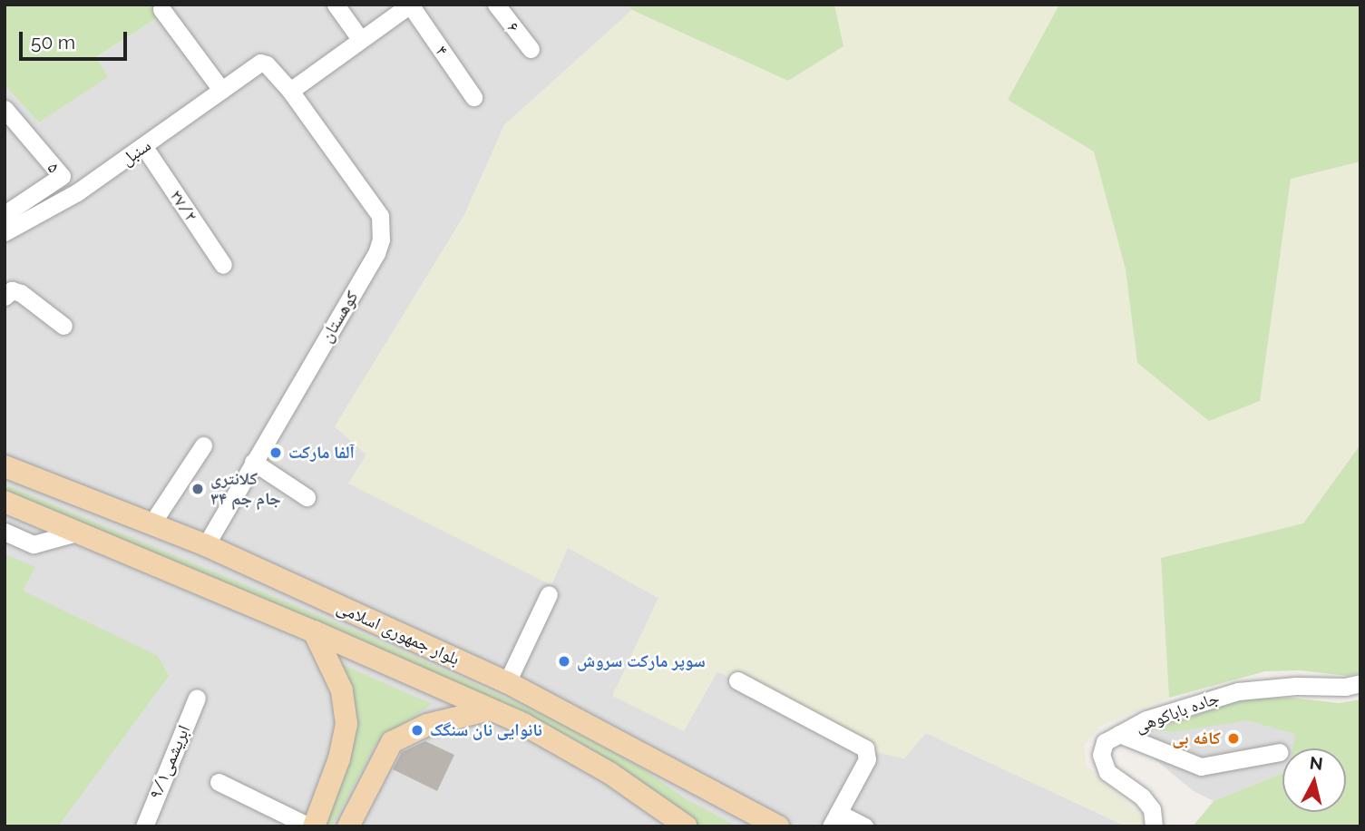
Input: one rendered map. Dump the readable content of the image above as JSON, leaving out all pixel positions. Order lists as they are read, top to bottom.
{
  "streets": {
    "main road": ["بلوار جمهوری اسلامی"],
    "street": [
      "۶",
      "۴",
      "سنبل",
      "۵",
      "۲۷/۲",
      "کوهستان",
      "جاده باباکوهی",
      "۹/۱ابریشمی"
    ]
  },
  "crossings": [
    ["سنبل", "۵"],
    ["سنبل", "۲۷/۲"],
    ["سنبل", "کوهستان"],
    ["کوهستان", "بلوار جمهوری اسلامی"]
  ],
  "places": [
    "آلفا مارکت",
    "کلانتری ۳۴ جام جم",
    "سوپر مارکت سروش",
    "نانوایی نان سنگک",
    "کافه بی"
  ],
  "scale_bar": "50 m",
  "north": "top"
}
